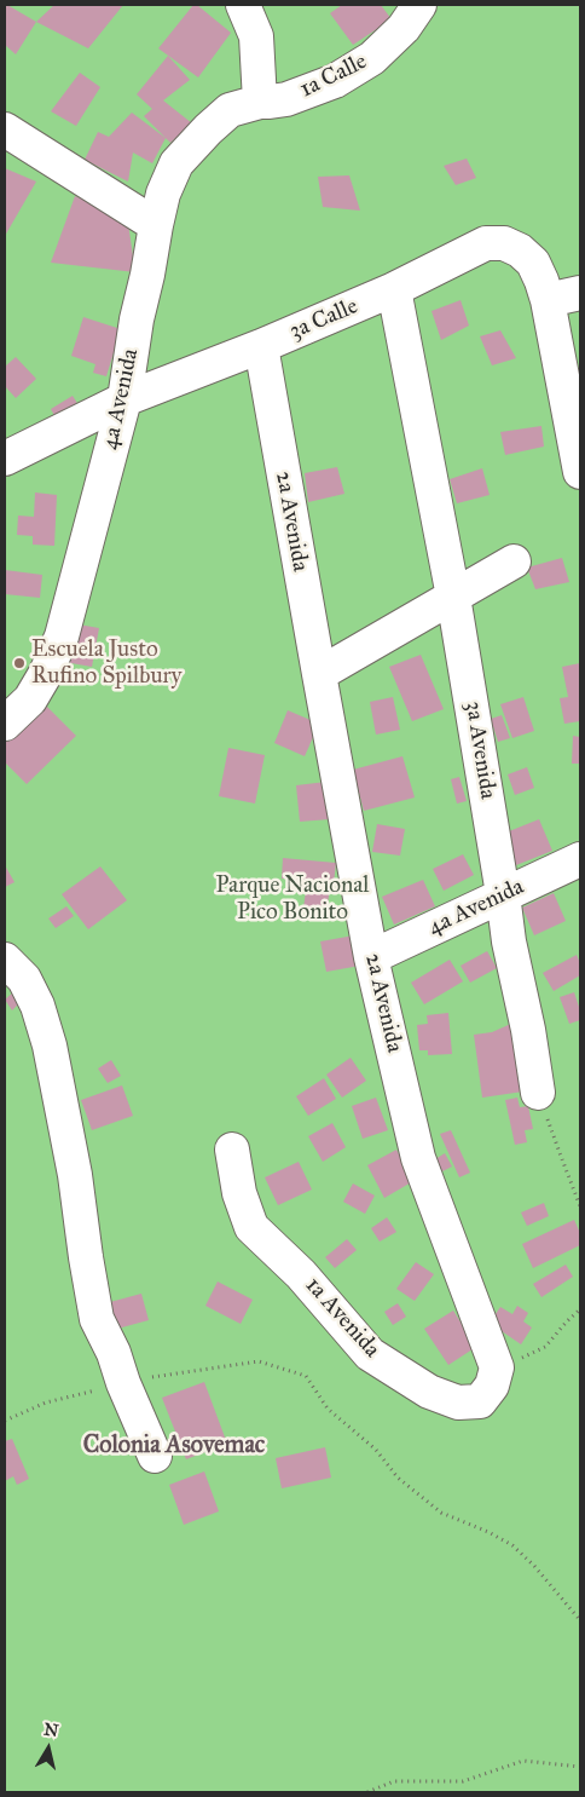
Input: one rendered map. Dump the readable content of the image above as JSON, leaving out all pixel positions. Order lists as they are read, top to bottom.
{
  "streets": {
    "street": [
      "1a Calle",
      "3a Calle",
      "4a Avenida",
      "2a Avenida",
      "3a Avenida",
      "1a Avenida"
    ]
  },
  "crossings": [
    ["1a Calle", "4a Avenida"],
    ["3a Calle", "4a Avenida"],
    ["3a Calle", "2a Avenida"],
    ["3a Calle", "3a Avenida"],
    ["4a Avenida", "2a Avenida"],
    ["4a Avenida", "3a Avenida"],
    ["2a Avenida", "1a Avenida"]
  ],
  "districts": ["Colonia Asovemac"],
  "parks": ["Parque Nacional Pico Bonito"],
  "places": ["Escuela Justo Rufino Spilbury"],
  "north": "top"
}
